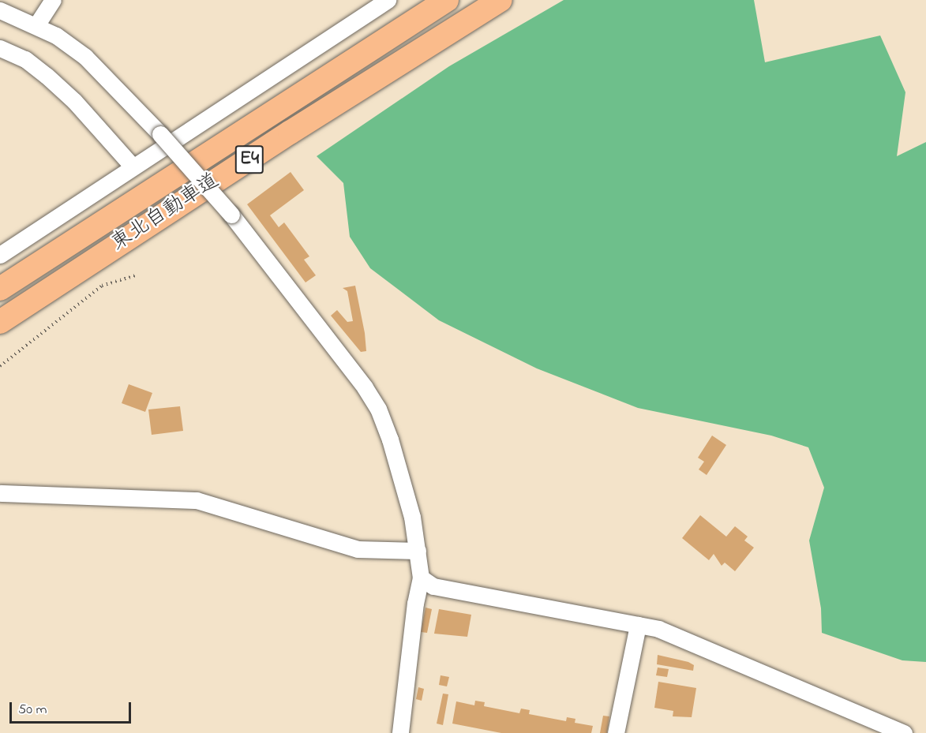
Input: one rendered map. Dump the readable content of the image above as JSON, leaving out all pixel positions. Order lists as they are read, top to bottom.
{
  "streets": {
    "highway": ["E4", "東北自動車道"]
  },
  "scale_bar": "50 m"
}
